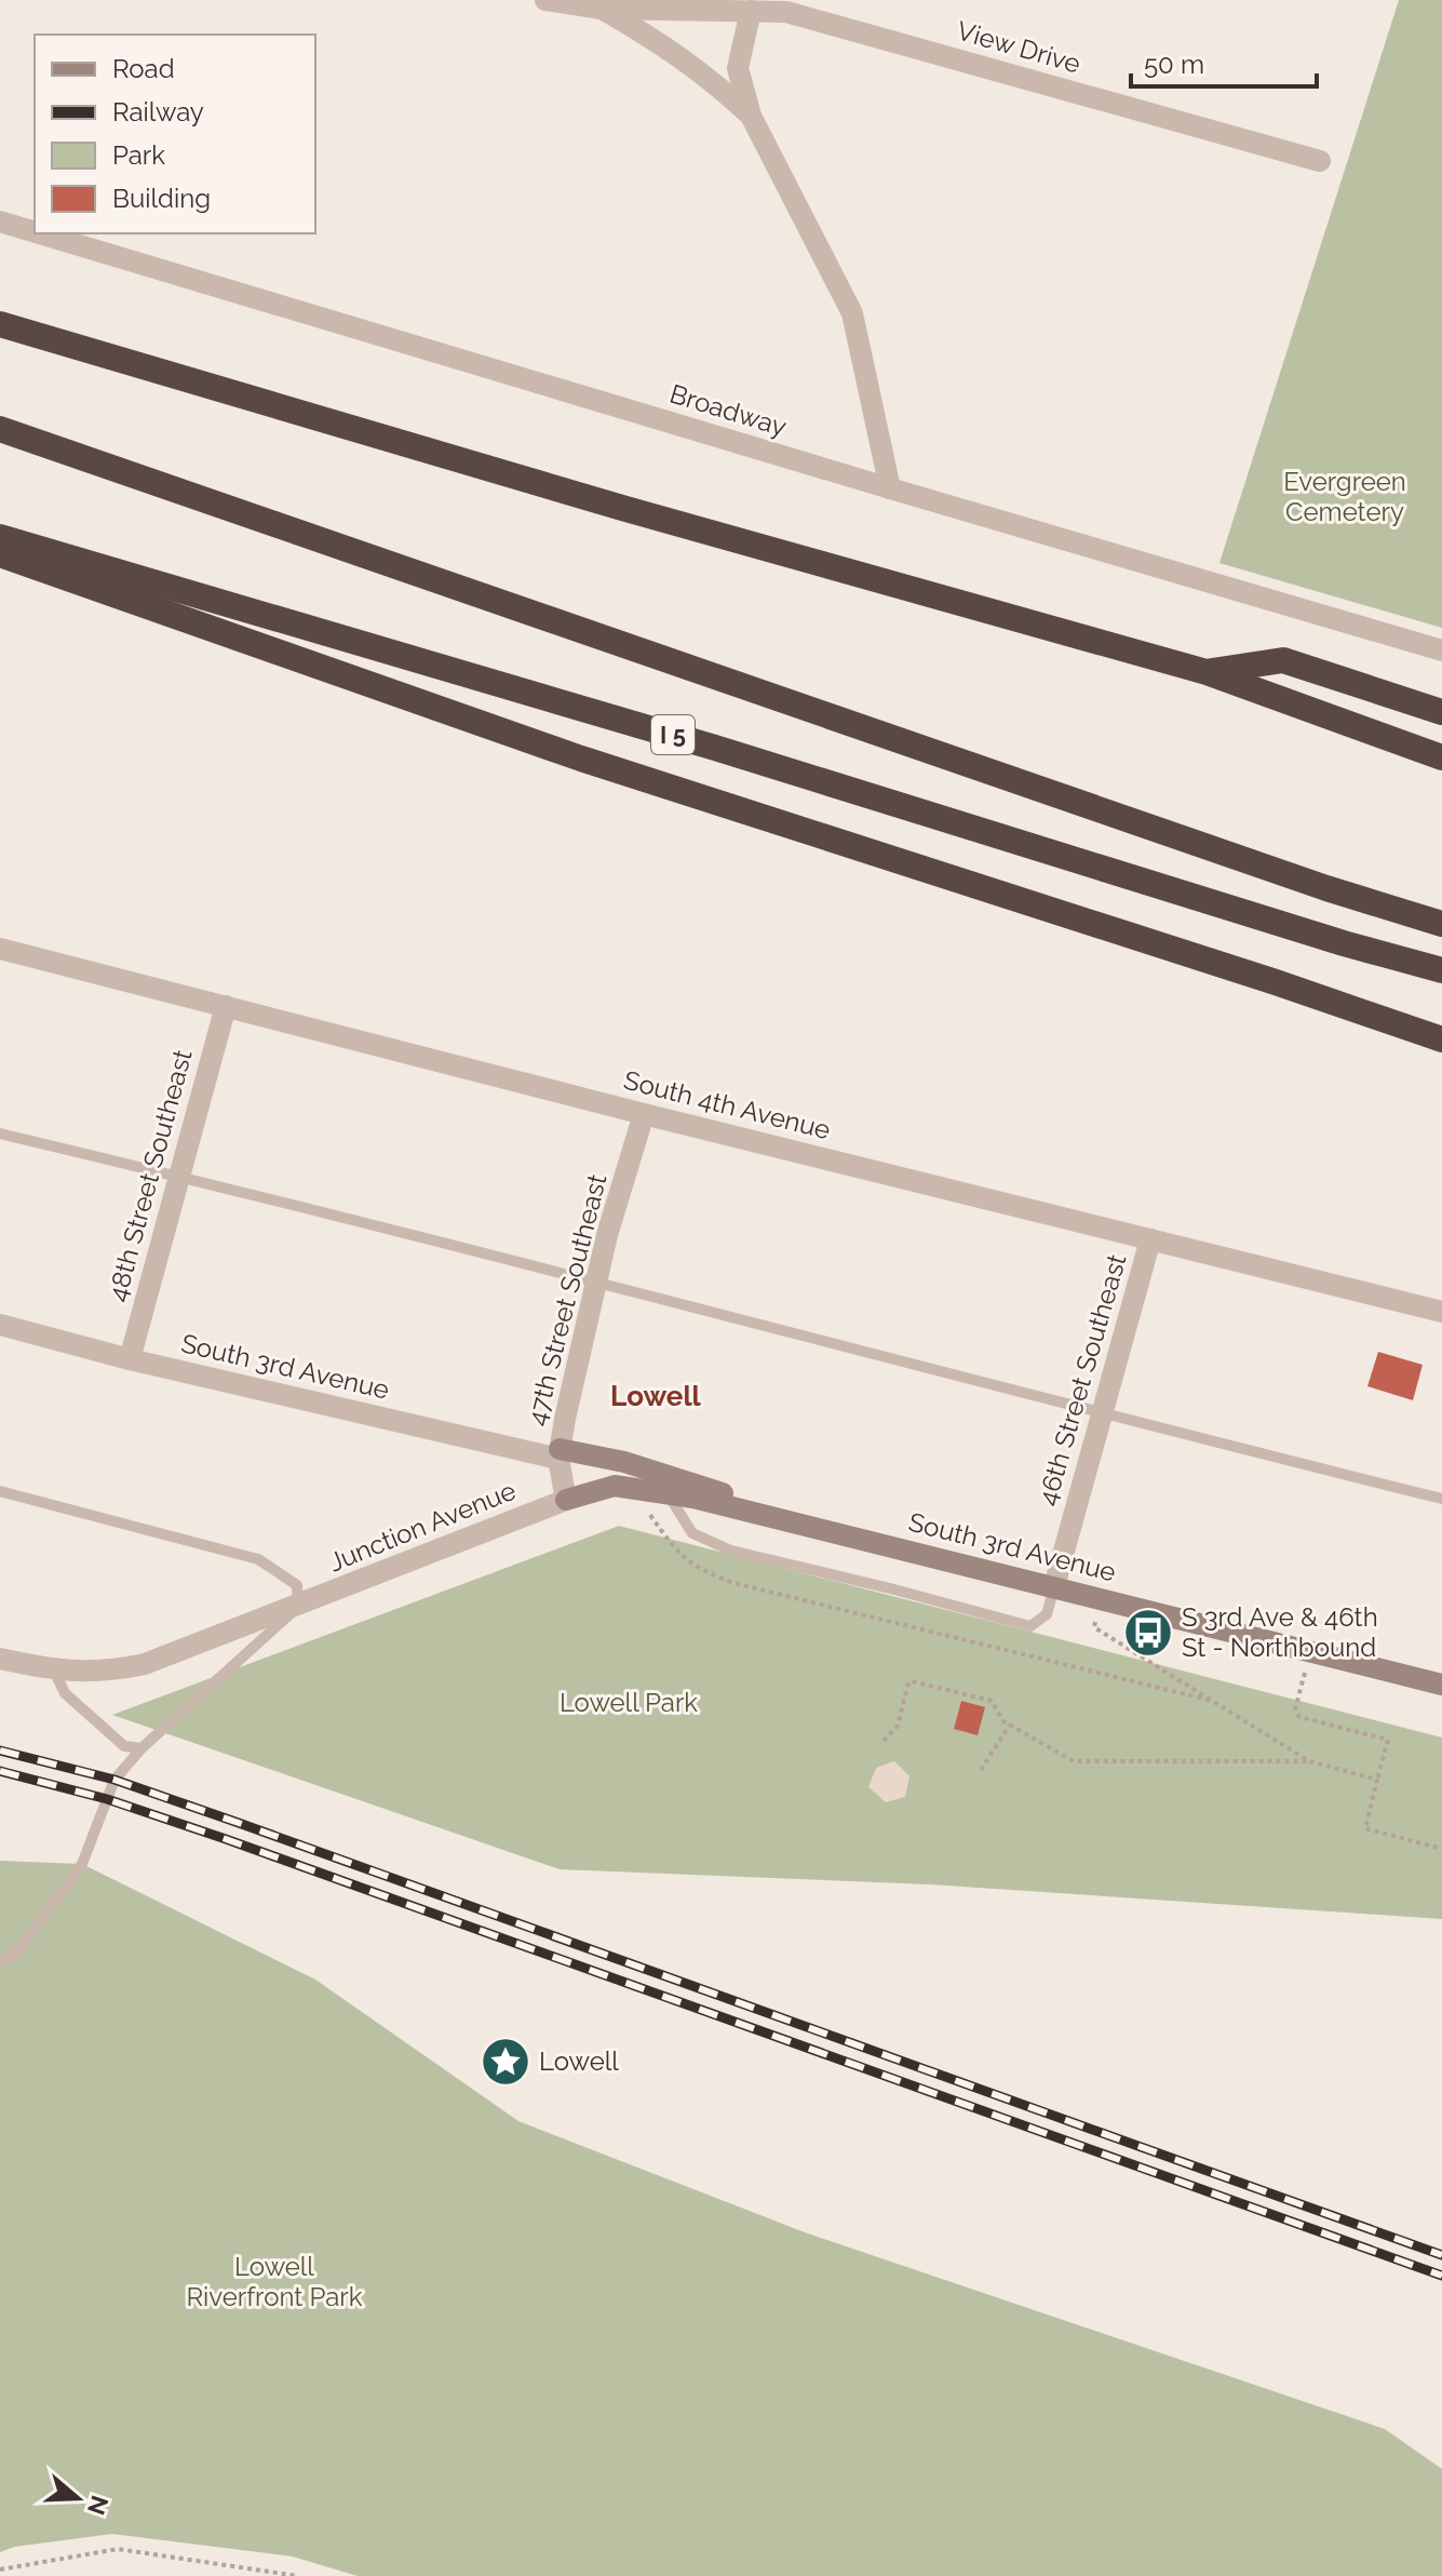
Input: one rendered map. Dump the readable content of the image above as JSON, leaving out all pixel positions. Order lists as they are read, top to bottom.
{
  "streets": {
    "highway": ["I 5"],
    "main road": ["South 3rd Avenue"],
    "street": [
      "View Drive",
      "Broadway",
      "South 4th Avenue",
      "48th Street Southeast",
      "47th Street Southeast",
      "46th Street Southeast",
      "Junction Avenue"
    ]
  },
  "crossings": [
    ["South 4th Avenue", "48th Street Southeast"],
    ["South 4th Avenue", "47th Street Southeast"],
    ["South 4th Avenue", "46th Street Southeast"],
    ["48th Street Southeast", "South 3rd Avenue"],
    ["47th Street Southeast", "South 3rd Avenue"],
    ["47th Street Southeast", "Junction Avenue"],
    ["South 3rd Avenue", "46th Street Southeast"],
    ["South 3rd Avenue", "Junction Avenue"]
  ],
  "districts": ["Lowell"],
  "parks": ["Evergreen Cemetery", "Lowell Park", "Lowell Riverfront Park"],
  "places": {
    "bus stop": ["S 3rd Ave & 46th St - Northbound"],
    "place": ["Lowell"]
  },
  "legend": [
    "Road",
    "Railway",
    "Park",
    "Building"
  ],
  "scale_bar": "50 m",
  "north": "right"
}
